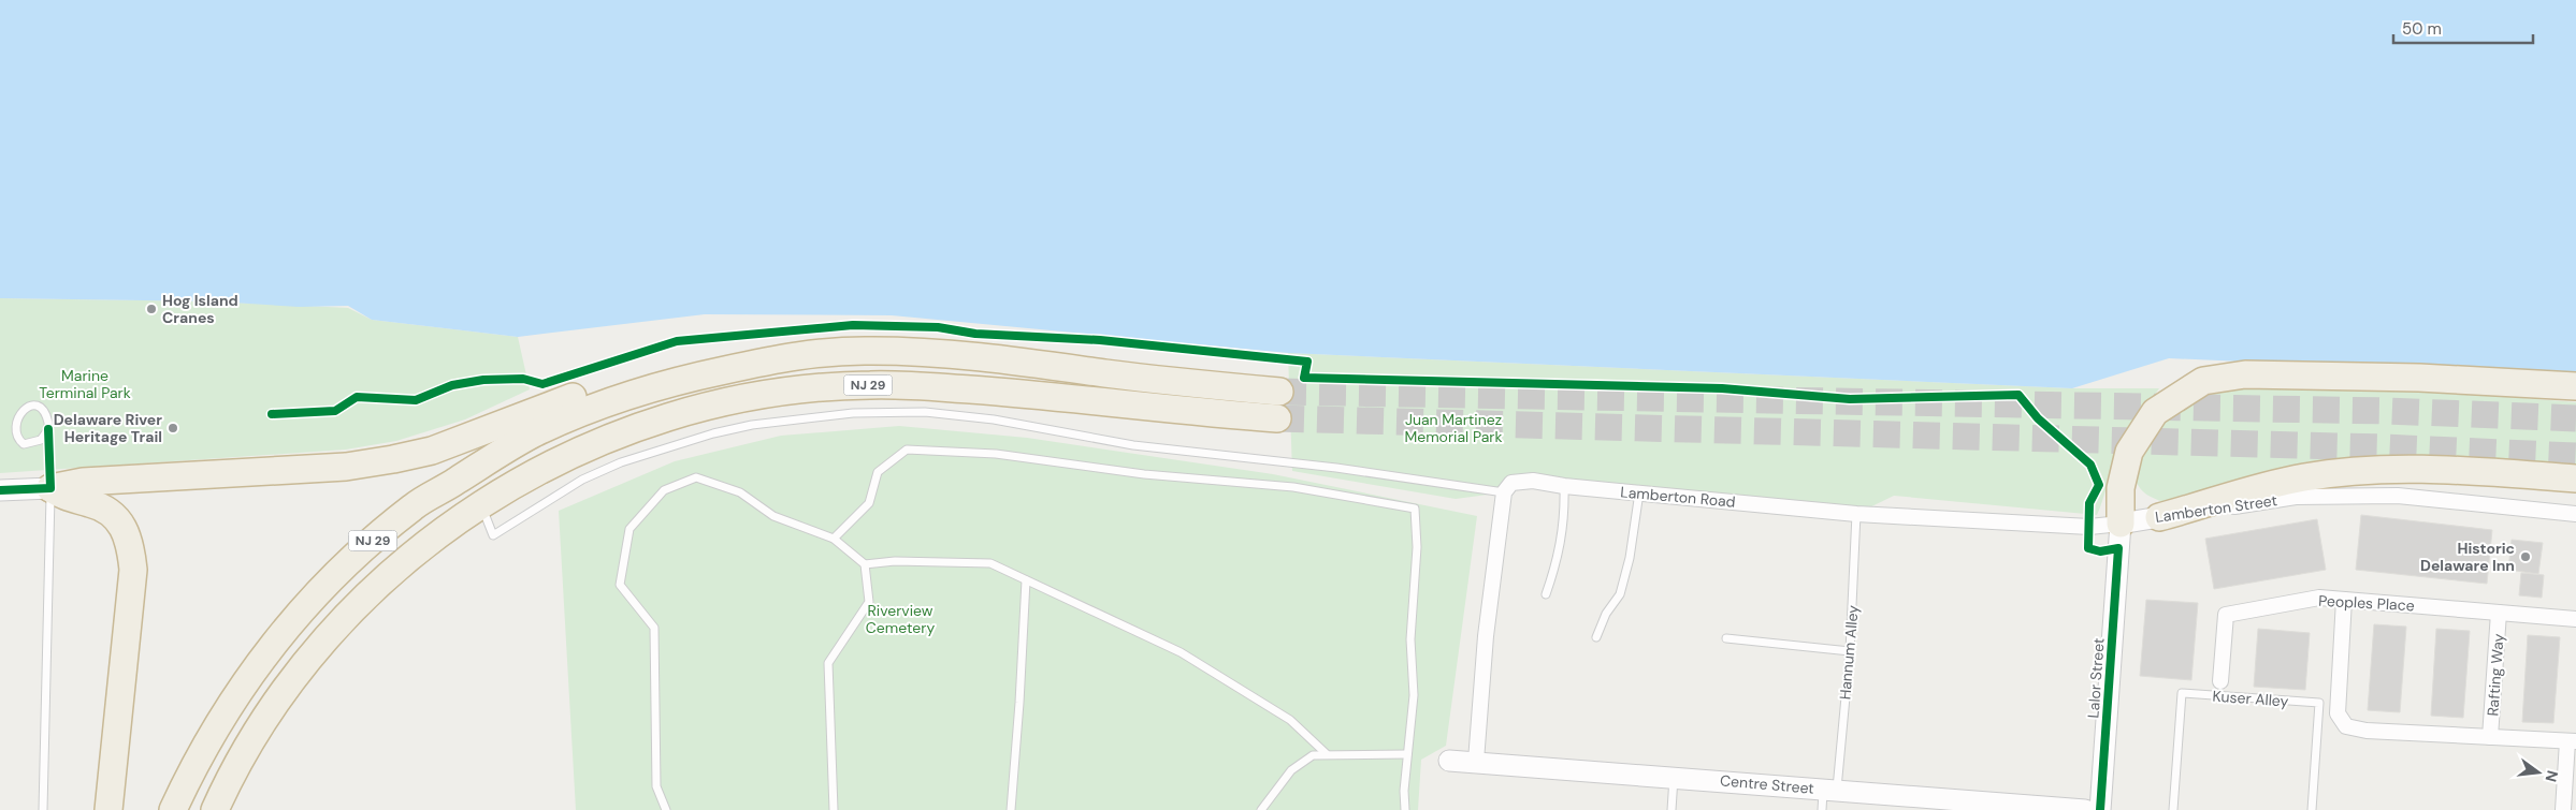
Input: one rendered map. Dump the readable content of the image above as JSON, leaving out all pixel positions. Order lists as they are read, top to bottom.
{
  "streets": {
    "highway": ["NJ 29"],
    "street": [
      "Lamberton Road",
      "Lamberton Street",
      "Peoples Place",
      "Rafting Way",
      "Lalor Street",
      "Centre Street"
    ],
    "lane": ["Hannum Alley", "Kuser Alley"]
  },
  "crossings": [
    ["Lamberton Road", "Lamberton Street"],
    ["Lamberton Road", "Hannum Alley"],
    ["Lamberton Street", "Hannum Alley"],
    ["Lamberton Street", "Lalor Street"],
    ["Peoples Place", "Rafting Way"],
    ["Hannum Alley", "Centre Street"]
  ],
  "parks": ["Marine Terminal Park", "Juan Martinez Memorial Park", "Riverview Cemetery"],
  "places": ["Hog Island Cranes", "Delaware River Heritage Trail", "Historic Delaware Inn"],
  "scale_bar": "50 m",
  "north": "right"
}
